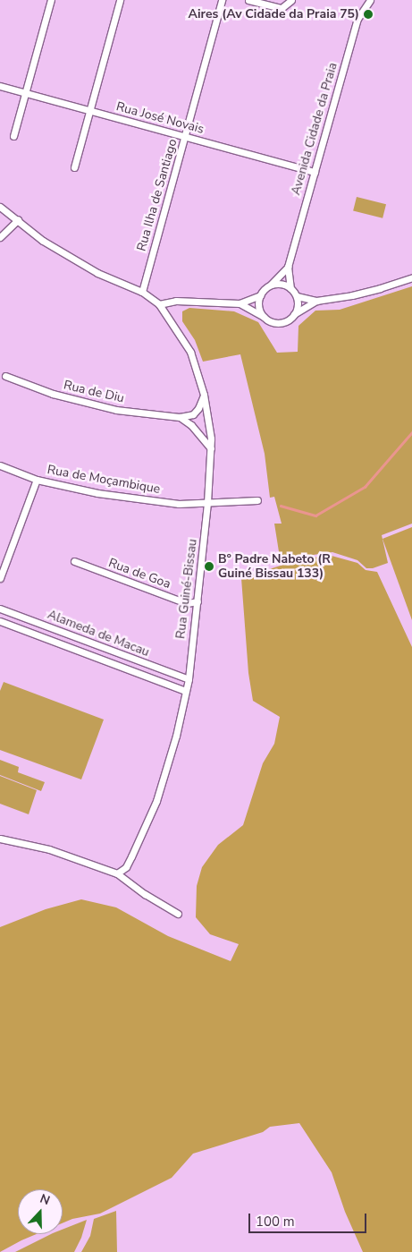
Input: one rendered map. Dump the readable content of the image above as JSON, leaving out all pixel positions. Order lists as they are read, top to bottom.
{
  "streets": {
    "street": [
      "Rua José Novais",
      "Avenida Cidade da Praia",
      "Rua Ilha de Santiago",
      "Rua de Diu",
      "Rua de Moçambique",
      "Rua de Goa",
      "Rua Guiné-Bissau",
      "Alameda de Macau"
    ]
  },
  "crossings": [
    ["Rua José Novais", "Avenida Cidade da Praia"],
    ["Rua José Novais", "Rua Ilha de Santiago"],
    ["Rua Ilha de Santiago", "Rua Guiné-Bissau"],
    ["Rua de Moçambique", "Rua Guiné-Bissau"],
    ["Rua de Goa", "Rua Guiné-Bissau"],
    ["Rua Guiné-Bissau", "Alameda de Macau"]
  ],
  "places": ["Aires (Av Cidade da Praia 75)", "Bº Padre Nabeto (R Guiné Bissau 133)"],
  "scale_bar": "100 m",
  "north": "top"
}
